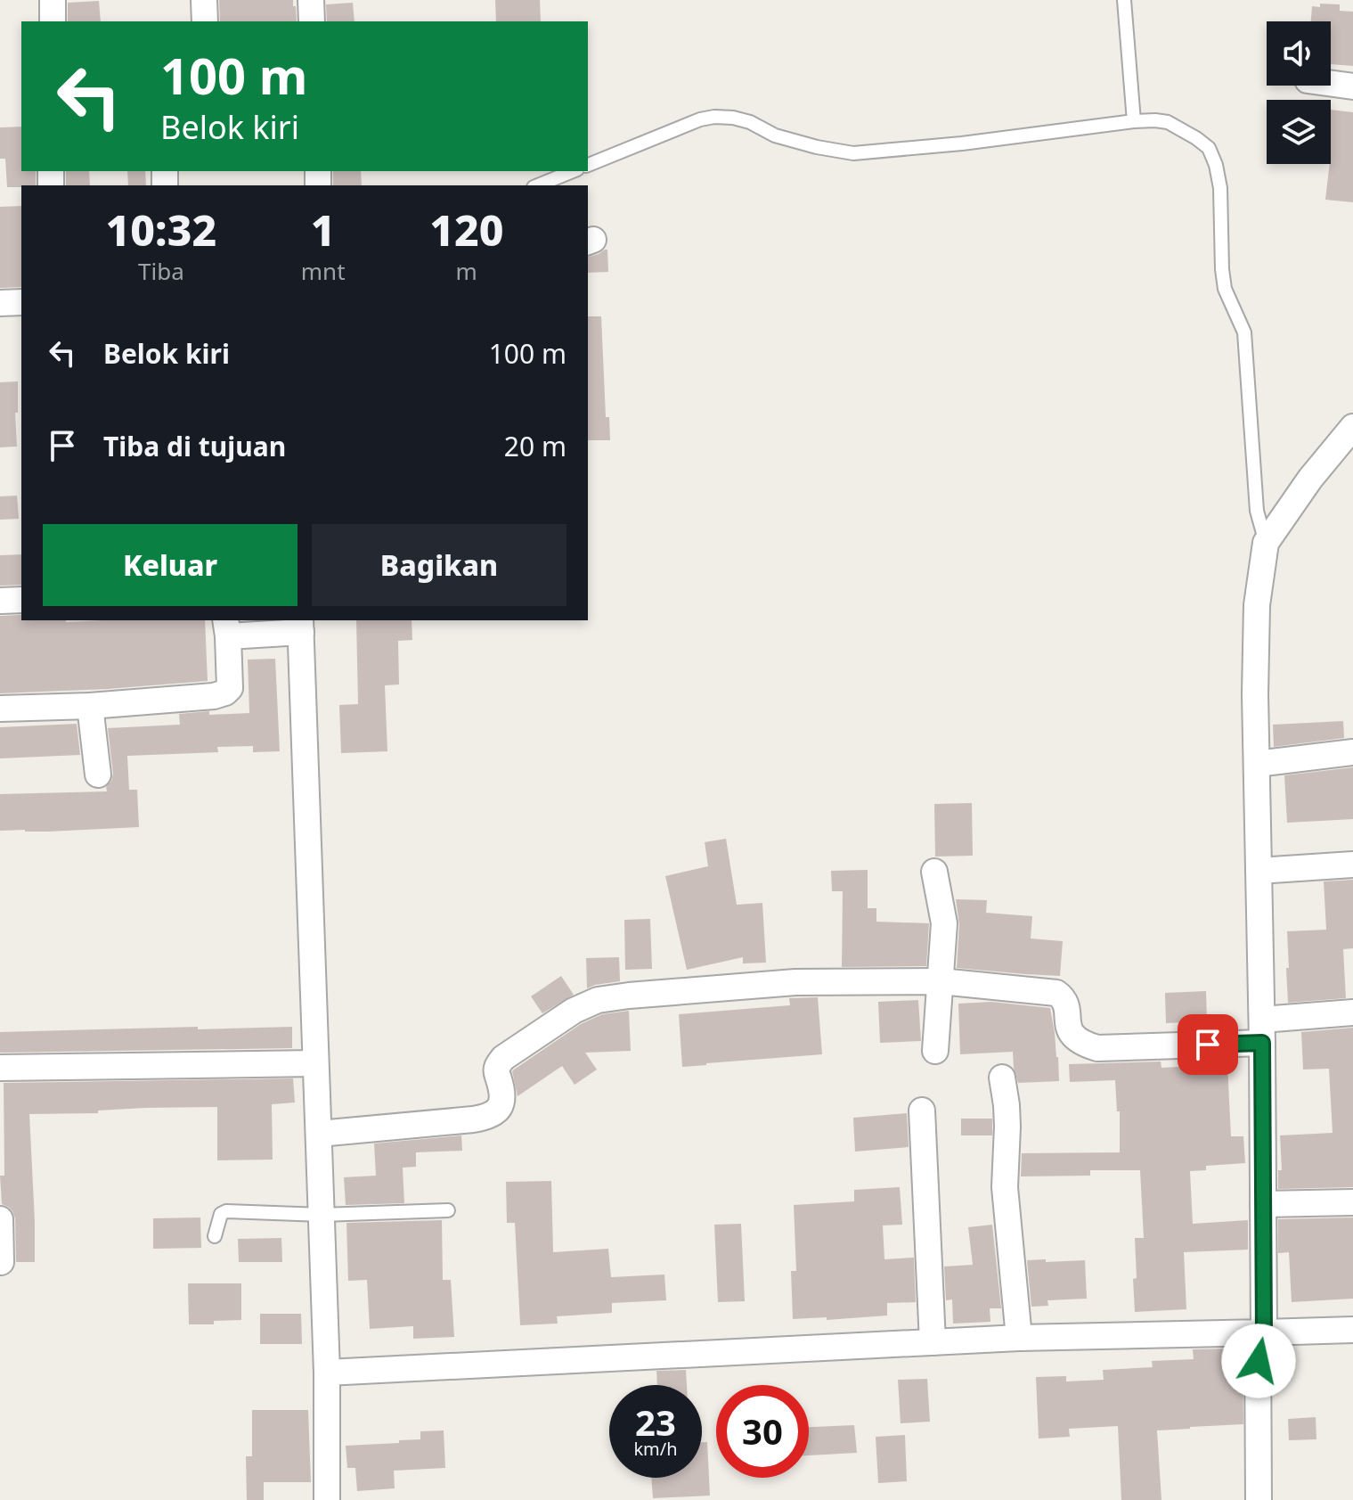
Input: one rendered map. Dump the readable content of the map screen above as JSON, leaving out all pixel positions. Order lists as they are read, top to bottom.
{
  "page": {
    "turn": ["100 m", "Belok kiri"],
    "eta": [
      "10:32",
      "Tiba",
      "1",
      "mnt",
      "120",
      "m"
    ],
    "list": [
      {
        "name": "Belok kiri",
        "value": "100 m"
      },
      {
        "name": "Tiba di tujuan",
        "value": "20 m"
      }
    ],
    "buttons": ["Keluar", "Bagikan"],
    "speed": "23 km/h",
    "limit": "30"
  }
}
